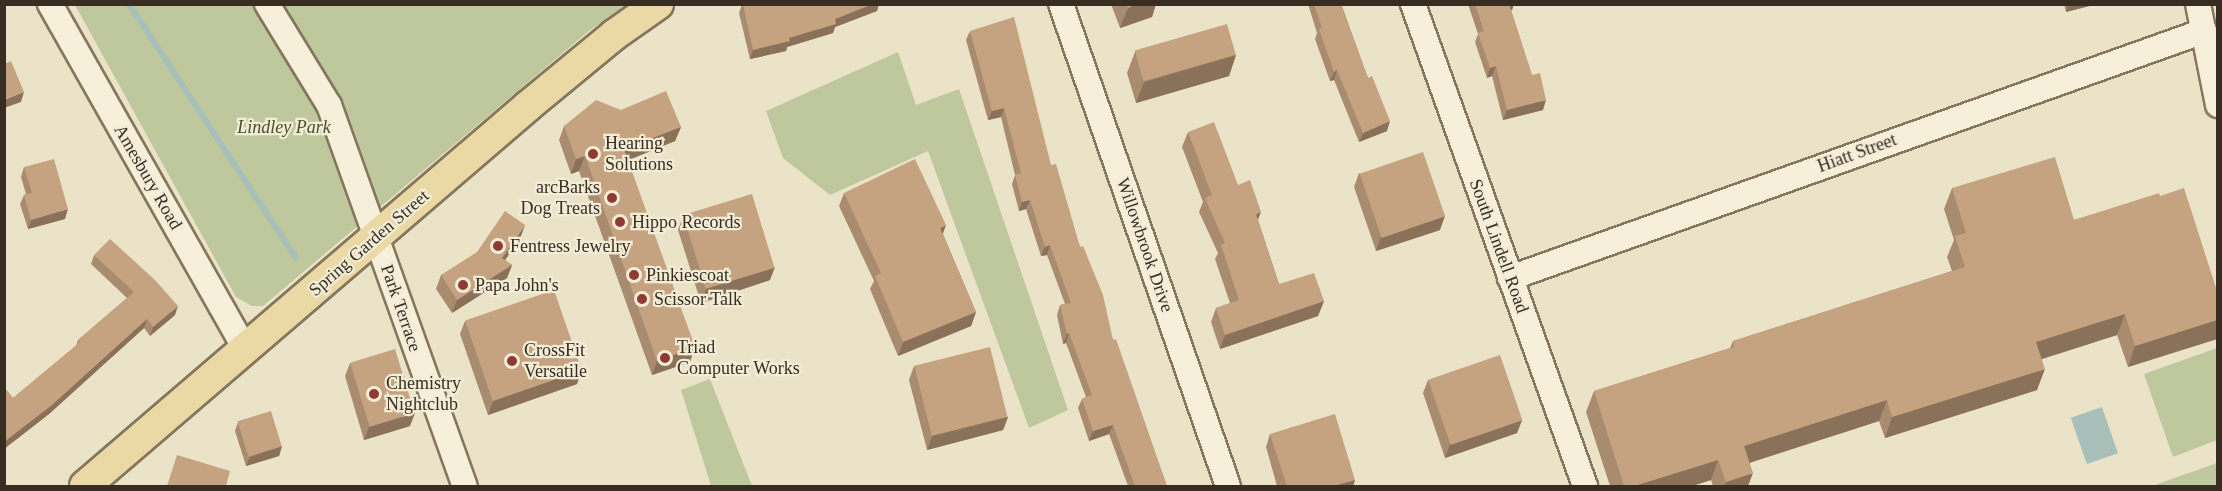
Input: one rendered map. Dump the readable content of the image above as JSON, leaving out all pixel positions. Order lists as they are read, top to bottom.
{
  "streets": {
    "main road": ["Spring Garden Street"],
    "street": [
      "Hiatt Street",
      "Amesbury Road",
      "Willowbrook Drive",
      "South Lindell Road",
      "Park Terrace"
    ]
  },
  "crossings": [
    ["Hiatt Street", "South Lindell Road"],
    ["Amesbury Road", "Spring Garden Street"],
    ["Spring Garden Street", "Park Terrace"]
  ],
  "parks": ["Lindley Park"],
  "places": [
    "Hearing Solutions",
    "arcBarks Dog Treats",
    "Hippo Records",
    "Fentress Jewelry",
    "Pinkiescoat",
    "Papa John's",
    "Scissor Talk",
    "Triad Computer Works",
    "CrossFit Versatile",
    "Chemistry Nightclub"
  ]
}
